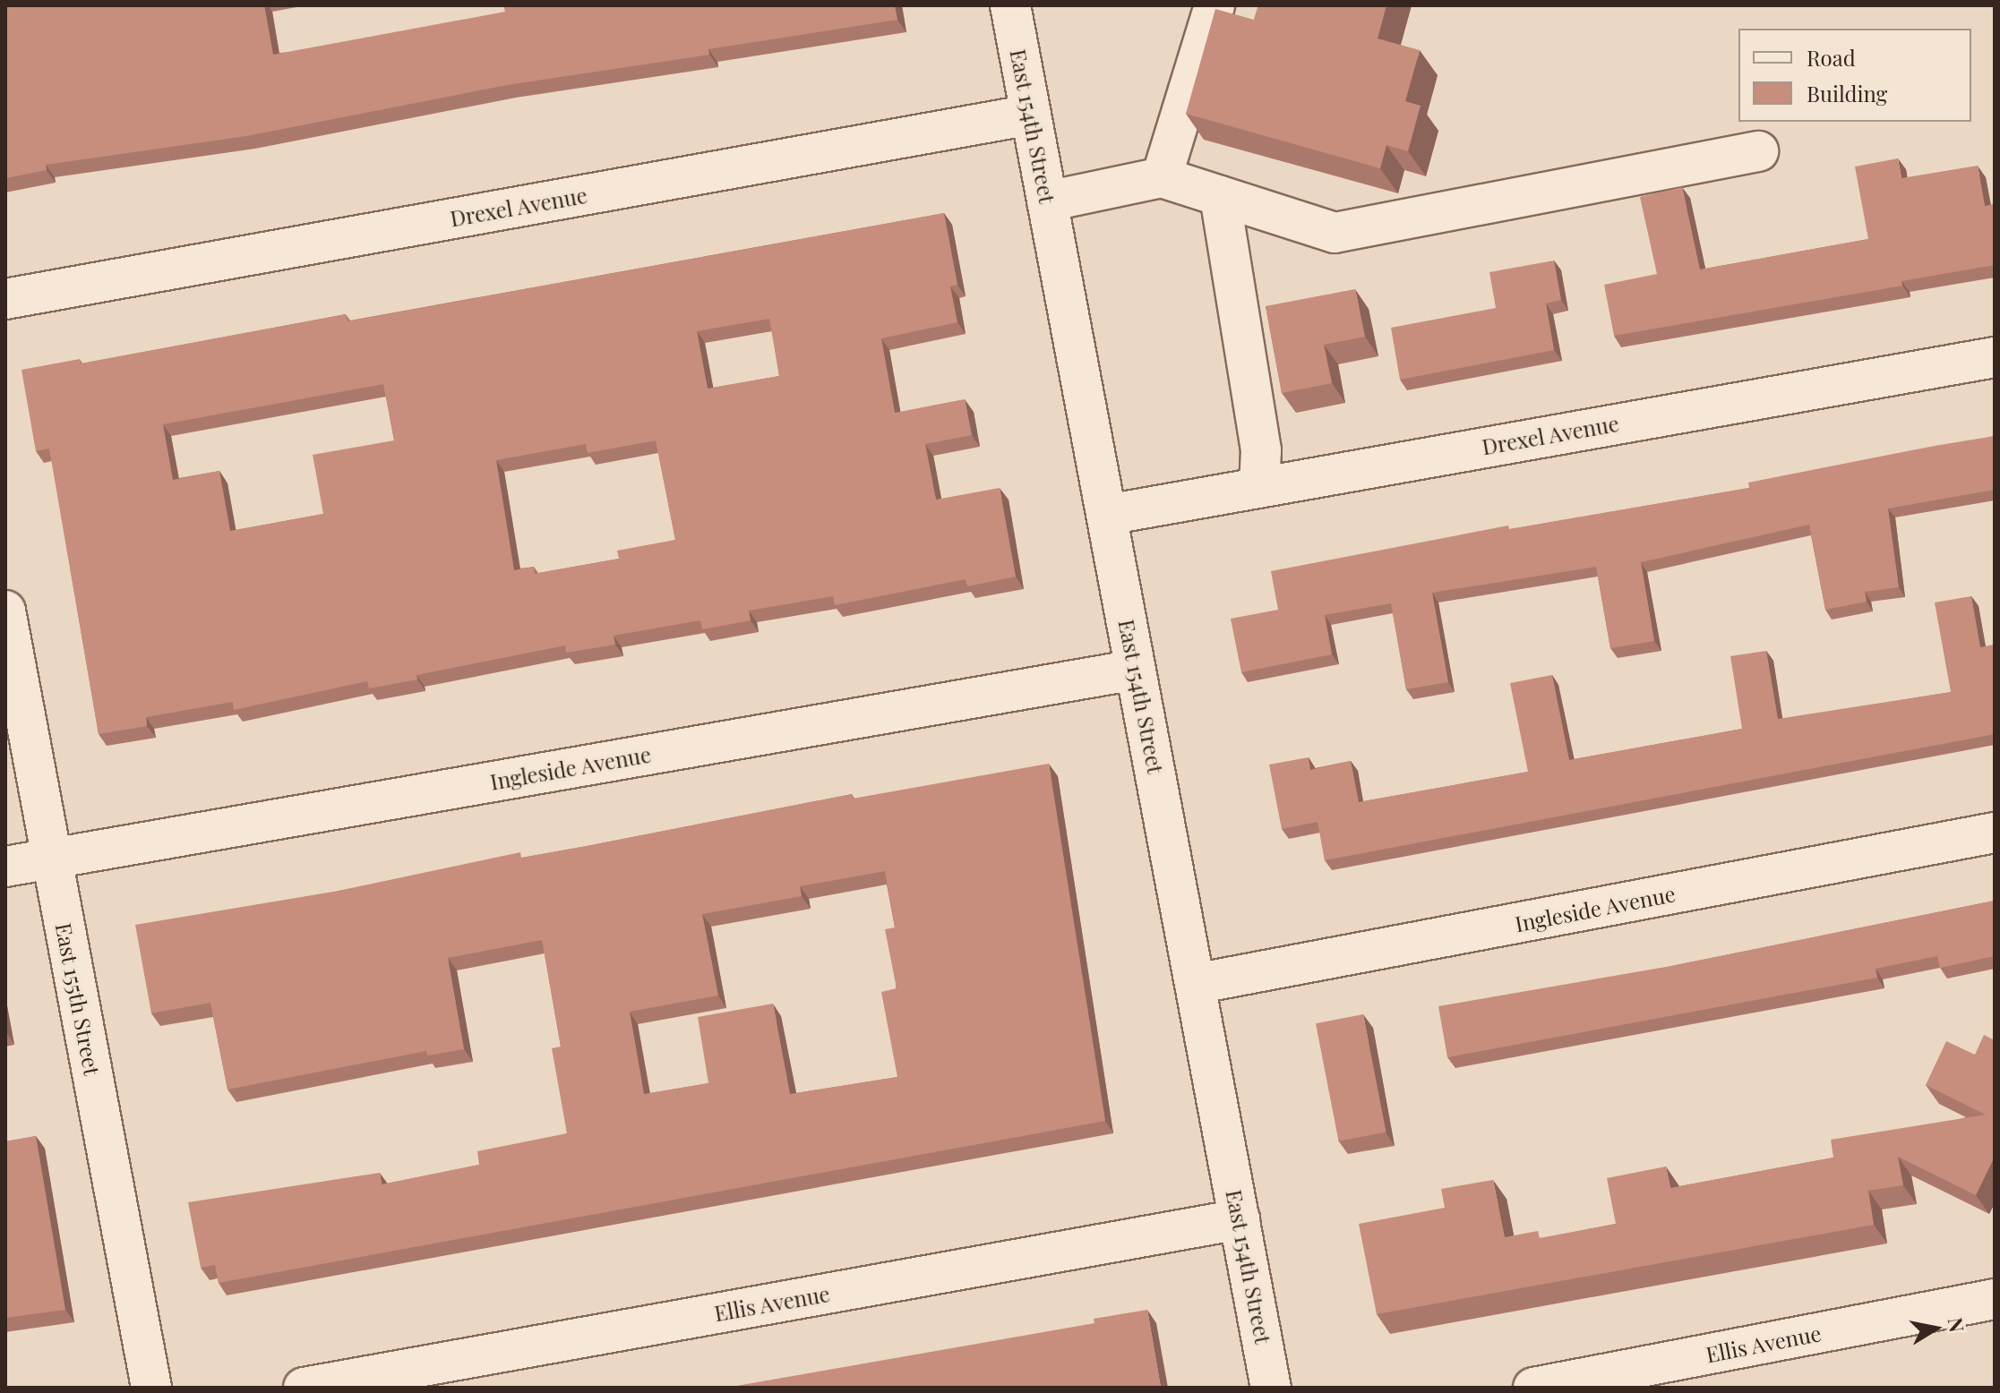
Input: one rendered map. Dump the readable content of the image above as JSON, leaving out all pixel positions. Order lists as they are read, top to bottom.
{
  "streets": {
    "street": [
      "East 154th Street",
      "Drexel Avenue",
      "Ingleside Avenue",
      "East 155th Street",
      "Ellis Avenue"
    ]
  },
  "crossings": [
    ["East 154th Street", "Drexel Avenue"],
    ["East 154th Street", "Ingleside Avenue"],
    ["East 154th Street", "Ellis Avenue"],
    ["Ingleside Avenue", "East 155th Street"]
  ],
  "legend": ["Road", "Building"],
  "north": "right"
}
